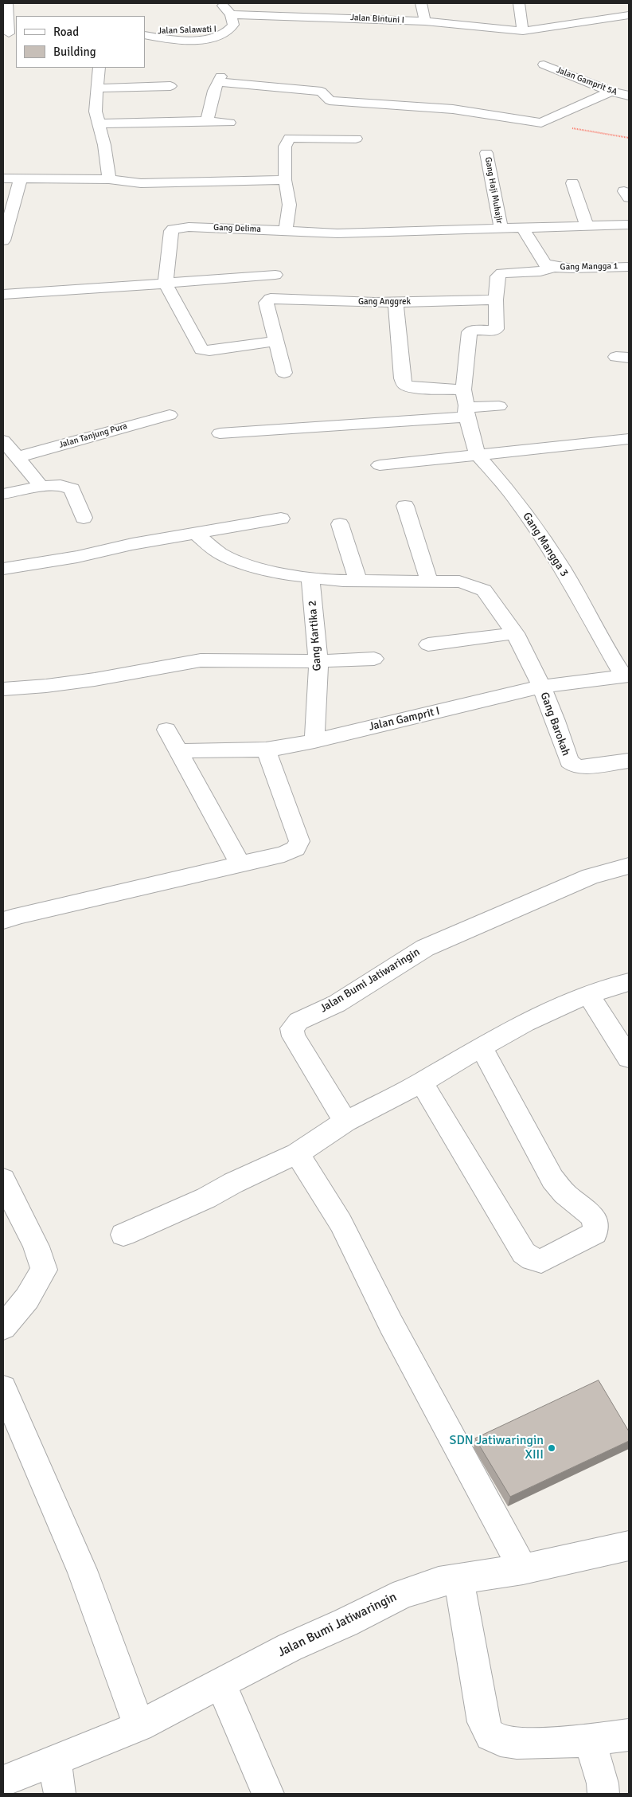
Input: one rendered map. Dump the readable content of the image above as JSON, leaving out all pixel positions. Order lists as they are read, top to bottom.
{
  "streets": {
    "street": [
      "Jalan Bintuni I",
      "Jalan Salawati I",
      "Jalan Gamprit 5A",
      "Gang Haji Muhajir",
      "Gang Delima",
      "Gang Mangga 1",
      "Gang Anggrek",
      "Jalan Tanjung Pura",
      "Gang Mangga 3",
      "Gang Kartika 2",
      "Jalan Gamprit I",
      "Gang Barokah",
      "Jalan Bumi Jatiwaringin"
    ]
  },
  "crossings": [
    ["Jalan Bintuni I", "Jalan Salawati I"],
    ["Gang Haji Muhajir", "Gang Delima"],
    ["Gang Delima", "Gang Mangga 1"],
    ["Gang Anggrek", "Gang Mangga 3"],
    ["Gang Mangga 3", "Jalan Gamprit I"],
    ["Gang Kartika 2", "Jalan Gamprit I"],
    ["Gang Kartika 2", "Gang Barokah"],
    ["Jalan Gamprit I", "Gang Barokah"]
  ],
  "places": ["SDN Jatiwaringin XIII"],
  "legend": ["Road", "Building"]
}
